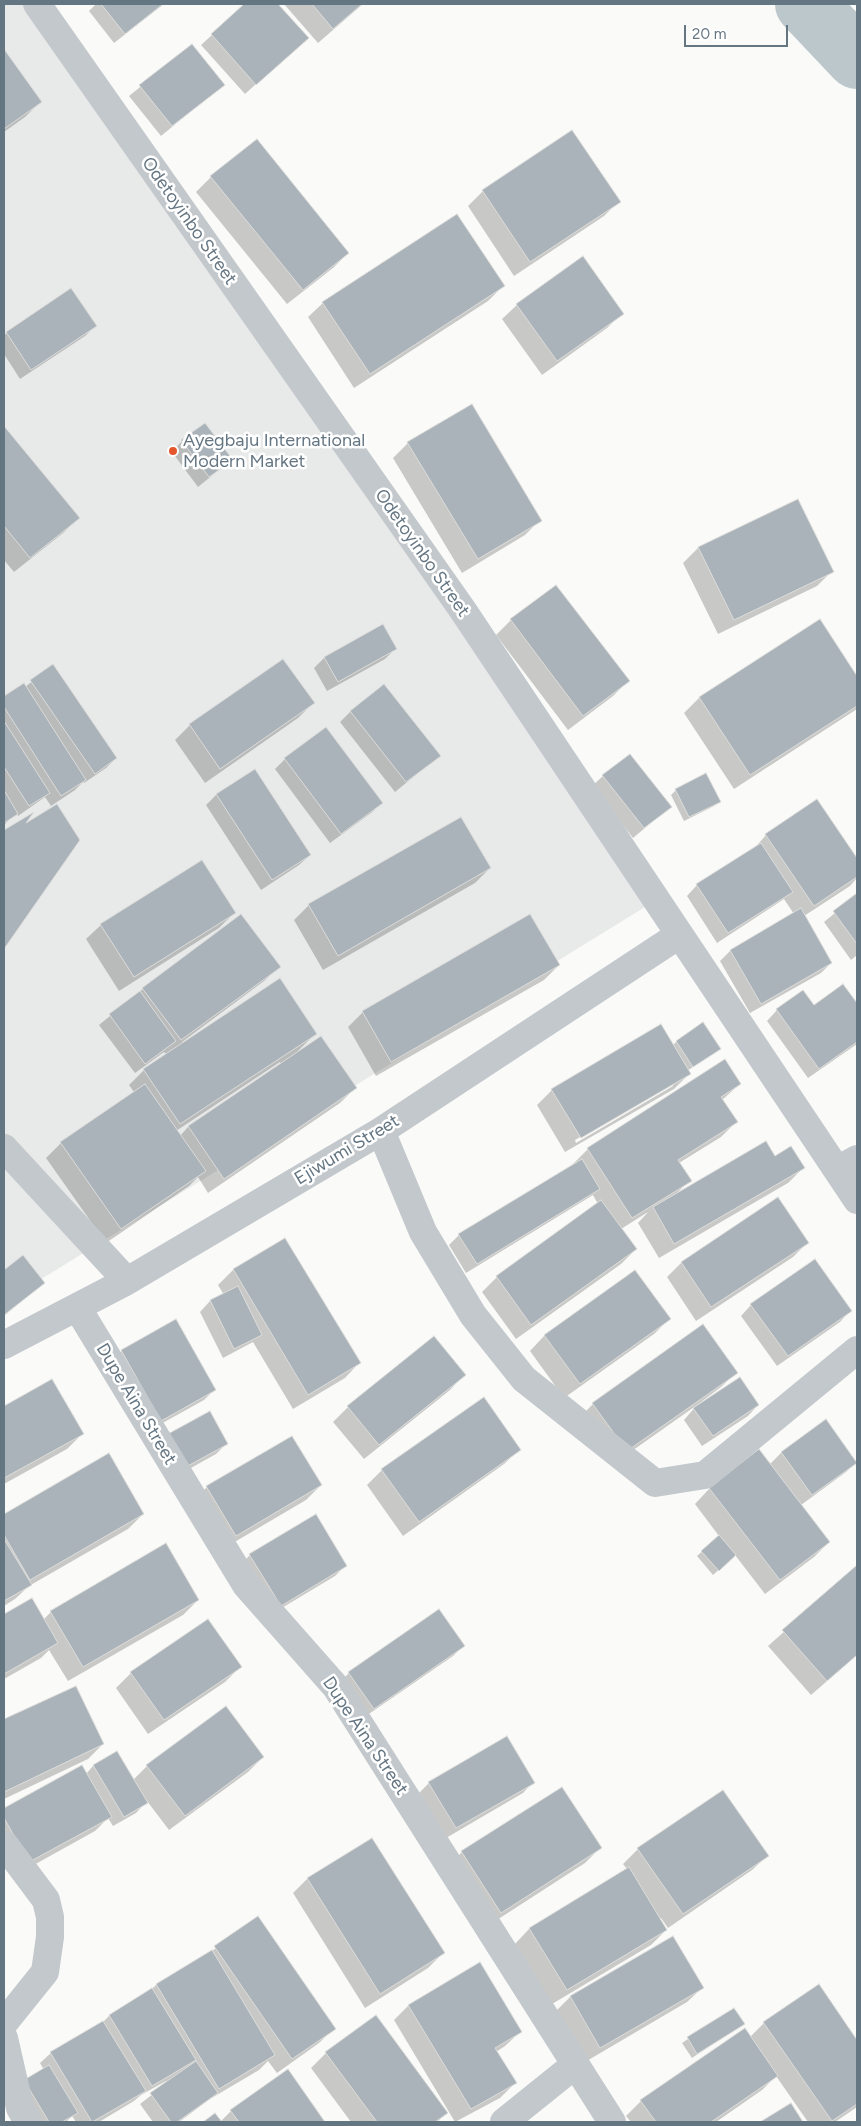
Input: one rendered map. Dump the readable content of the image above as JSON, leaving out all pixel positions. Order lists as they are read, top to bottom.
{
  "streets": {
    "street": ["Odetoyinbo Street", "Ejiwumi Street", "Dupe Aina Street"]
  },
  "crossings": [
    ["Odetoyinbo Street", "Ejiwumi Street"],
    ["Ejiwumi Street", "Dupe Aina Street"]
  ],
  "places": ["Ayegbaju International Modern Market"],
  "scale_bar": "20 m"
}
